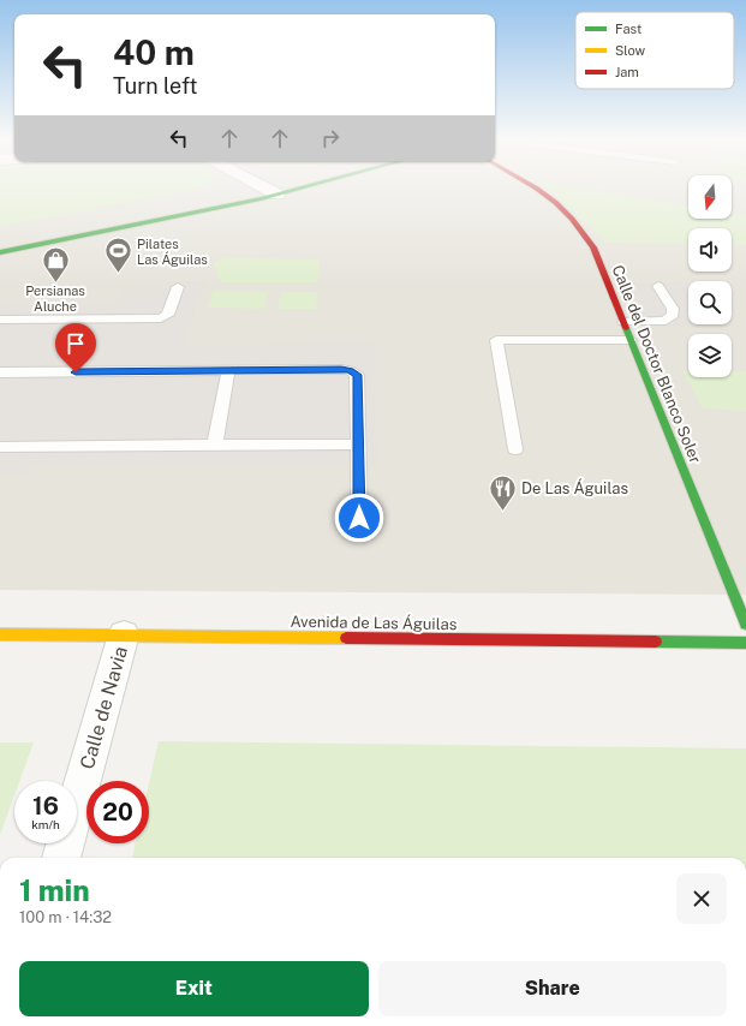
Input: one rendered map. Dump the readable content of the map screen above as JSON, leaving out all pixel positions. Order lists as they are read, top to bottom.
{
  "streets": {
    "street": ["Calle del Doctor Blanco Soler", "Avenida de Las Águilas", "Calle de Navia"]
  },
  "crossings": [
    ["Avenida de Las Águilas", "Calle de Navia"]
  ],
  "places": {
    "sports": ["Pilates Las Águilas"],
    "shop": ["Persianas Aluche"],
    "restaurant": ["De Las Águilas"]
  },
  "legend": ["Fast", "Slow", "Jam"],
  "north": "bottom",
  "page": {
    "turn": ["40 m", "Turn left"],
    "speed": "16 km/h",
    "limit": "20",
    "heading": ["1 min", "100 m · 14:32"],
    "buttons": ["Exit", "Share"]
  }
}
